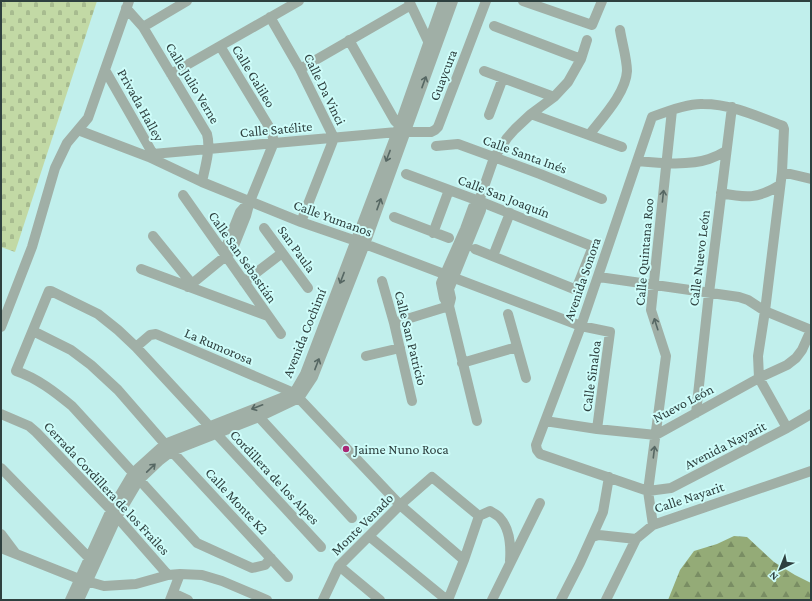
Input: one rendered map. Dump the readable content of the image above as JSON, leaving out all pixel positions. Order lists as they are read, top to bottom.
{
  "streets": {
    "street": [
      "Guaycura",
      "Calle Galileo",
      "Calle Julio Verne",
      "Calle Da Vinci",
      "Privada Halley",
      "Calle Satélite",
      "Calle Santa Inés",
      "Calle San Joaquín",
      "Calle Yumanos",
      "San Paula",
      "Calle Quintana Roo",
      "Calle San Sebastián",
      "Calle Nuevo León",
      "Avenida Sonora",
      "Avenida Cochimí",
      "Calle San Patricio",
      "La Rumorosa",
      "Calle Sinaloa",
      "Nuevo León",
      "Avenida Nayarit",
      "Cordillera de los Alpes",
      "Cerrada Cordillera de los Frailes",
      "Calle Nayarit",
      "Calle Monte K2",
      "Monte Venado"
    ]
  },
  "crossings": [
    ["Guaycura", "Calle Satélite"],
    ["Guaycura", "Avenida Cochimí"],
    ["Calle Galileo", "Calle Satélite"],
    ["Calle Julio Verne", "Calle Satélite"],
    ["Calle Julio Verne", "Calle Yumanos"],
    ["Calle Da Vinci", "Calle Satélite"],
    ["Calle Da Vinci", "Calle Yumanos"],
    ["Privada Halley", "Calle Satélite"],
    ["Privada Halley", "Calle Yumanos"],
    ["Calle Satélite", "Calle Yumanos"],
    ["Calle Satélite", "Avenida Cochimí"],
    ["Calle Yumanos", "Avenida Sonora"],
    ["Calle Yumanos", "Avenida Cochimí"],
    ["Calle Yumanos", "Calle Sinaloa"],
    ["Calle Quintana Roo", "Avenida Sonora"],
    ["Calle Quintana Roo", "Nuevo León"],
    ["Calle Quintana Roo", "Avenida Nayarit"],
    ["Calle Quintana Roo", "Calle Nayarit"],
    ["Calle Nuevo León", "Nuevo León"],
    ["Avenida Sonora", "Calle Sinaloa"],
    ["Avenida Sonora", "Nuevo León"],
    ["Avenida Sonora", "Calle Nayarit"],
    ["Avenida Cochimí", "La Rumorosa"],
    ["Avenida Cochimí", "Cordillera de los Alpes"],
    ["Avenida Cochimí", "Cerrada Cordillera de los Frailes"],
    ["Avenida Cochimí", "Calle Monte K2"],
    ["La Rumorosa", "Cordillera de los Alpes"],
    ["Calle Sinaloa", "Nuevo León"],
    ["Avenida Nayarit", "Calle Nayarit"],
    ["Cordillera de los Alpes", "Calle Monte K2"]
  ],
  "one_way": ["Calle Quintana Roo"],
  "places": ["Jaime Nuno Roca"],
  "north": "bottom left"
}
